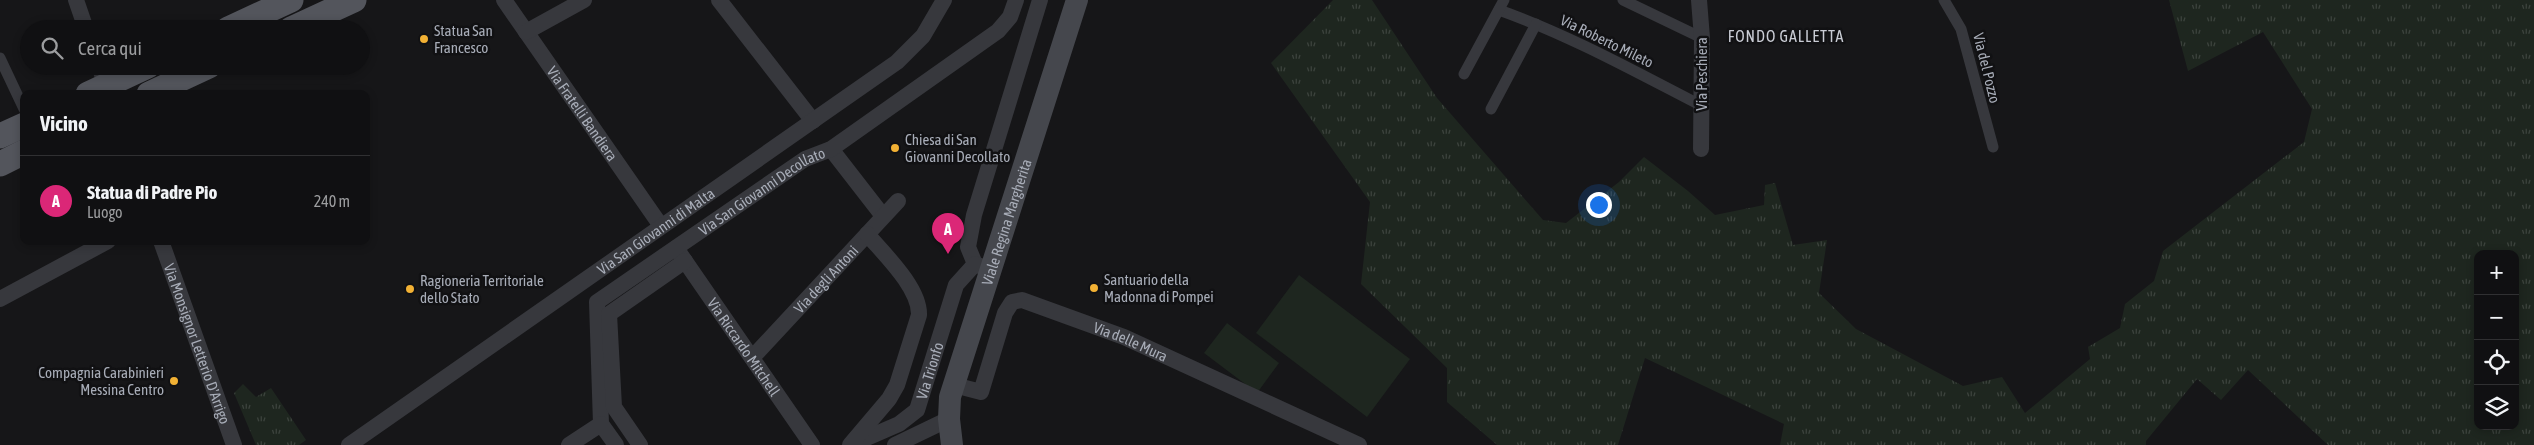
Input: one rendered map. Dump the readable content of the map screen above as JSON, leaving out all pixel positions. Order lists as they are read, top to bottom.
{
  "streets": {
    "main road": ["Viale Regina Margherita"],
    "street": [
      "Via Roberto Mileto",
      "Via del Pozzo",
      "Via Peschiera",
      "Via Fratelli Bandiera",
      "Via San Giovanni Decollato",
      "Via San Giovanni di Malta",
      "Via degli Antoni",
      "Via delle Mura",
      "Via Monsignor Letterio D'Arrigo",
      "Via Riccardo Mitchell",
      "Via Trionfo"
    ]
  },
  "crossings": [
    ["Via Roberto Mileto", "Via Peschiera"],
    ["Via Fratelli Bandiera", "Via San Giovanni di Malta"],
    ["Via San Giovanni Decollato", "Via Riccardo Mitchell"],
    ["Viale Regina Margherita", "Via delle Mura"],
    ["Viale Regina Margherita", "Via Trionfo"],
    ["Via degli Antoni", "Via Riccardo Mitchell"]
  ],
  "districts": ["FONDO GALLETTA"],
  "places": [
    "Statua San Francesco",
    "Chiesa di San Giovanni Decollato",
    "Santuario della Madonna di Pompei",
    "Ragioneria Territoriale dello Stato",
    "Compagnia Carabinieri Messina Centro"
  ],
  "page": {
    "search": "Cerca qui",
    "heading": "Vicino",
    "list": [
      {
        "mark": "A",
        "name": "Statua di Padre Pio",
        "note": "Luogo",
        "value": "240 m"
      }
    ],
    "pins": "A",
    "map_buttons": ["+", "−"]
  }
}
